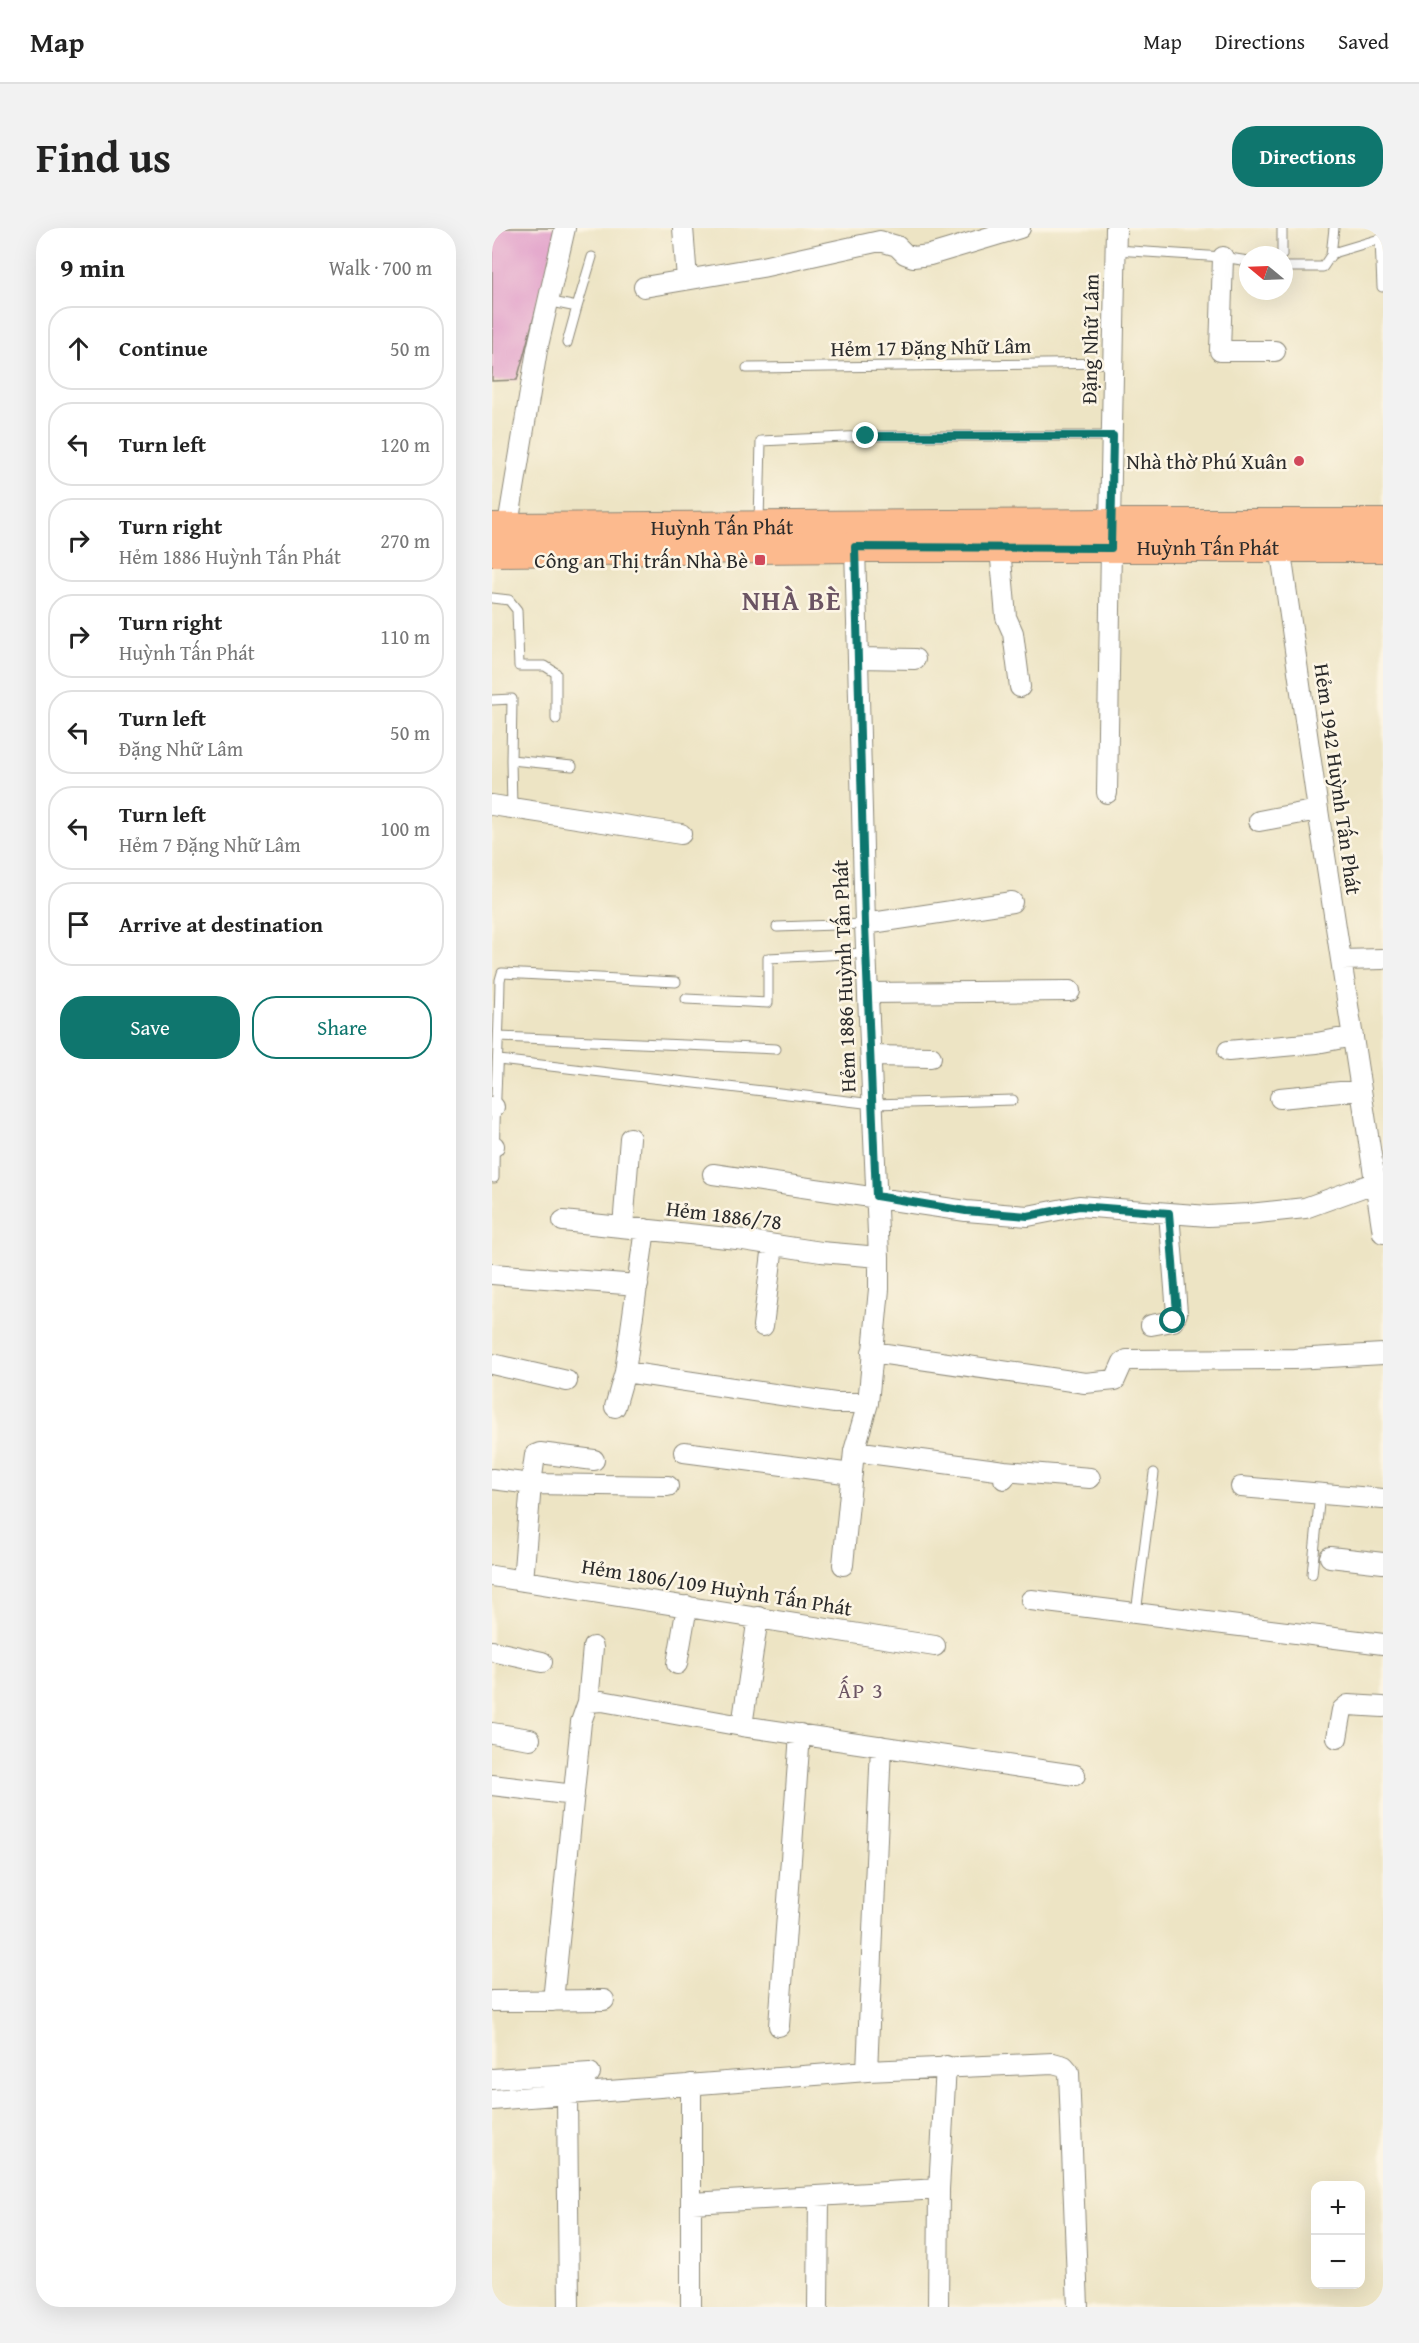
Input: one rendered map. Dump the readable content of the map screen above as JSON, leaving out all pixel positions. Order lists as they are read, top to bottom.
{
  "streets": {
    "main road": ["Huỳnh Tấn Phát"],
    "street": [
      "Đặng Nhữ Lâm",
      "Hẻm 1942 Huỳnh Tấn Phát",
      "Hẻm 1886 Huỳnh Tấn Phát",
      "Hẻm 1886/78",
      "Hẻm 1806/109 Huỳnh Tấn Phát"
    ],
    "lane": ["Hẻm 17 Đặng Nhữ Lâm"]
  },
  "crossings": [
    ["Đặng Nhữ Lâm", "Hẻm 17 Đặng Nhữ Lâm"],
    ["Đặng Nhữ Lâm", "Huỳnh Tấn Phát"],
    ["Huỳnh Tấn Phát", "Hẻm 1942 Huỳnh Tấn Phát"],
    ["Huỳnh Tấn Phát", "Hẻm 1886 Huỳnh Tấn Phát"],
    ["Hẻm 1886 Huỳnh Tấn Phát", "Hẻm 1886/78"]
  ],
  "districts": ["NHÀ BÈ", "ẤP 3"],
  "places": {
    "other": ["Nhà thờ Phú Xuân"],
    "transit": ["Công an Thị trấn Nhà Bè"]
  },
  "north": "left",
  "page": {
    "header": "Map",
    "nav": ["Map", "Directions", "Saved"],
    "title": "Find us",
    "buttons": [
      "Directions",
      ["Save", "Share"]
    ],
    "heading": ["9 min", "Walk · 700 m"],
    "list": [
      ["Continue", "50 m"],
      ["Turn left", "120 m"],
      ["Turn right", "Hẻm 1886 Huỳnh Tấn Phát", "270 m"],
      ["Turn right", "Huỳnh Tấn Phát", "110 m"],
      ["Turn left", "Đặng Nhữ Lâm", "50 m"],
      ["Turn left", "Hẻm 7 Đặng Nhữ Lâm", "100 m"],
      "Arrive at destination"
    ],
    "map_buttons": ["+", "−"]
  }
}
